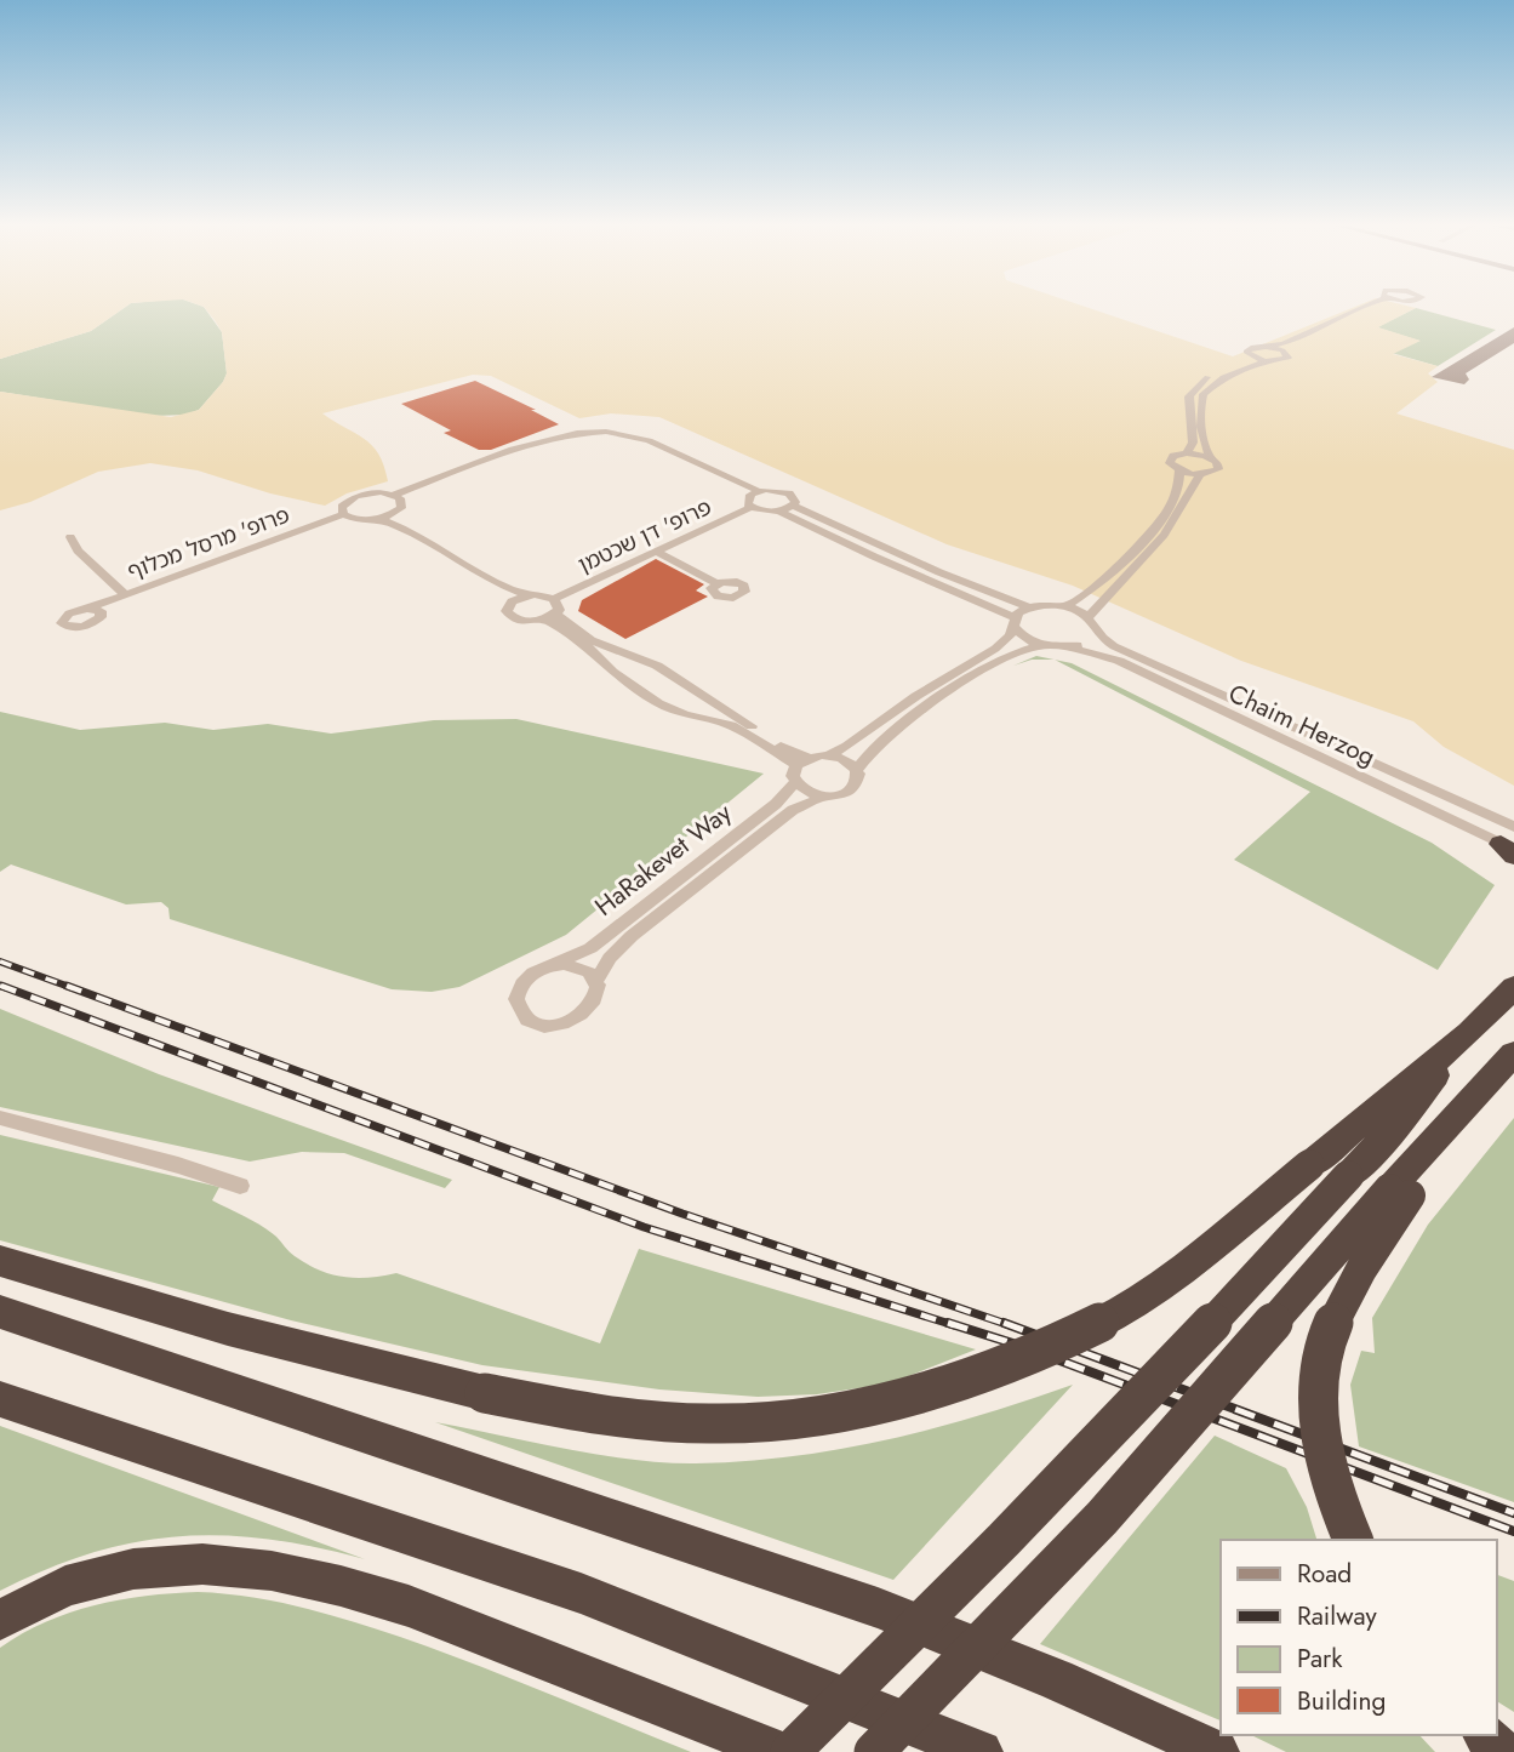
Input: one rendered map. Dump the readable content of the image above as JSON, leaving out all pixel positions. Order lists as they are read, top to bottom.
{
  "streets": {
    "street": [
      "פרופ' דן שכטמן",
      "פרופ' מרסל מכלוף",
      "Chaim Herzog",
      "HaRakevet Way"
    ]
  },
  "legend": [
    "Road",
    "Railway",
    "Park",
    "Building"
  ]
}
